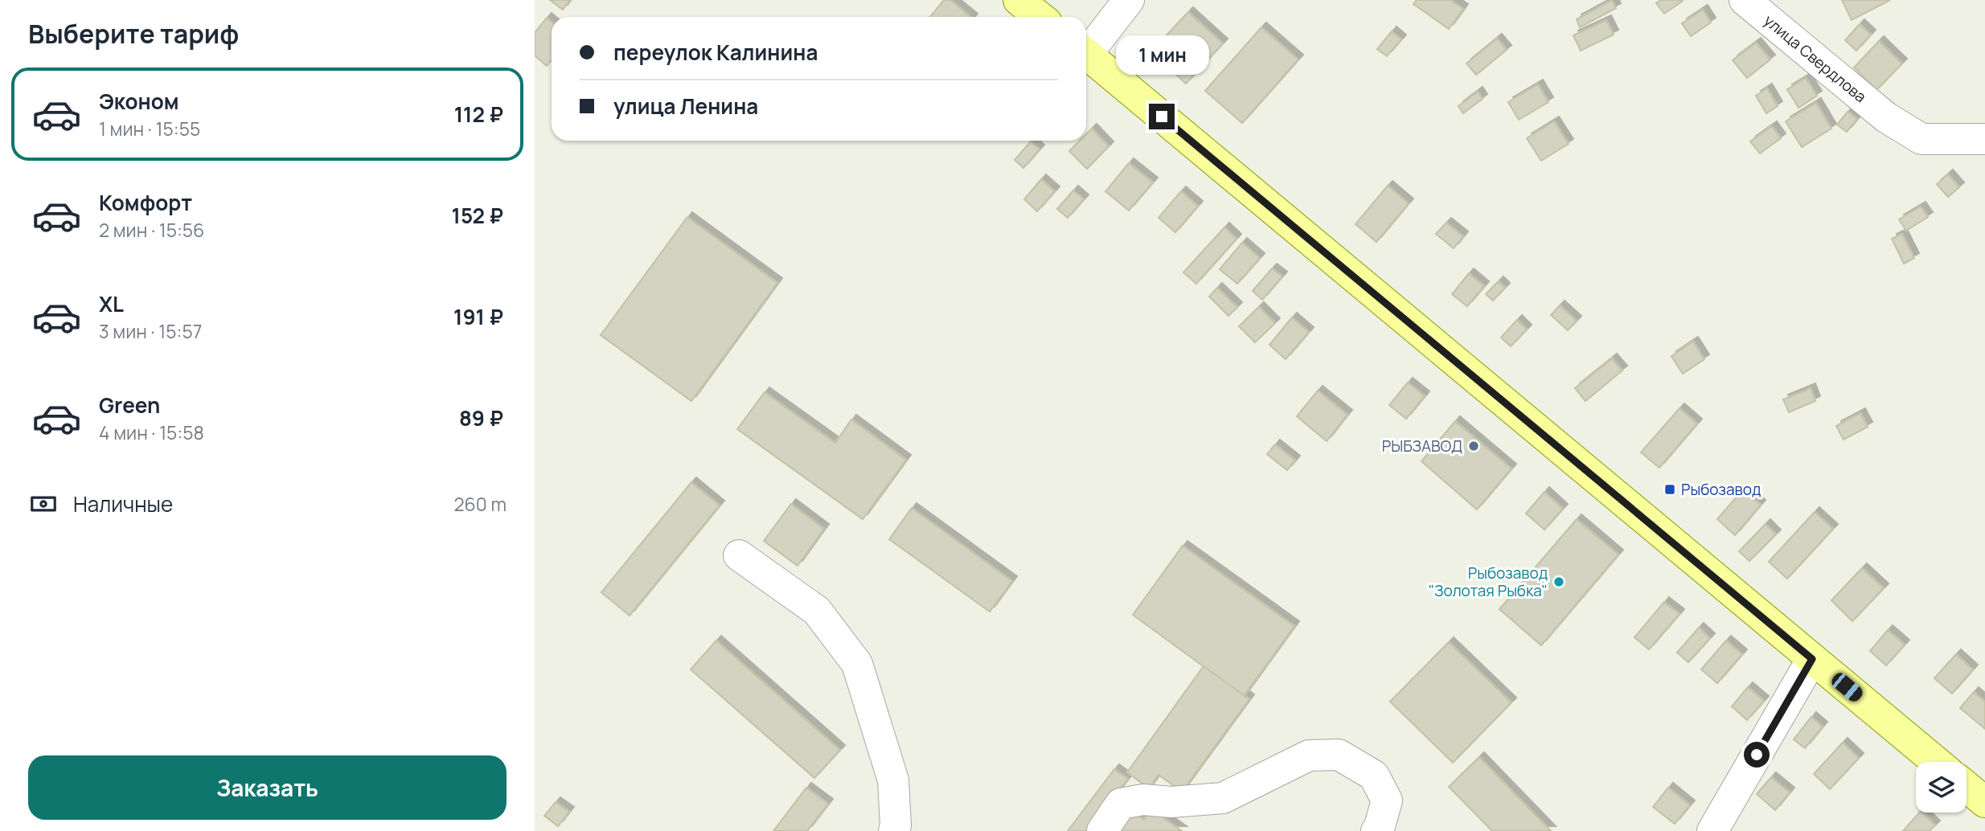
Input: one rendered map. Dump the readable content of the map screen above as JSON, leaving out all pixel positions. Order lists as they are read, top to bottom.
{
  "streets": {
    "street": ["улица Свердлова"]
  },
  "places": {
    "other": ["РЫБЗАВОД", "Рыбозавод \"Золотая Рыбка\""],
    "transit": ["Рыбозавод"]
  },
  "page": {
    "heading": "Выберите тариф",
    "banner": ["переулок Калинина", "улица Ленина"],
    "bubble": "1 мин",
    "list": [
      {
        "name": "Эконом",
        "note": "1 мин · 15:55",
        "value": "112 ₽"
      },
      {
        "name": "Комфорт",
        "note": "2 мин · 15:56",
        "value": "152 ₽"
      },
      {
        "name": "XL",
        "note": "3 мин · 15:57",
        "value": "191 ₽"
      },
      {
        "name": "Green",
        "note": "4 мин · 15:58",
        "value": "89 ₽"
      }
    ],
    "pay": ["Наличные", "260 m"],
    "buttons": "Заказать"
  }
}
